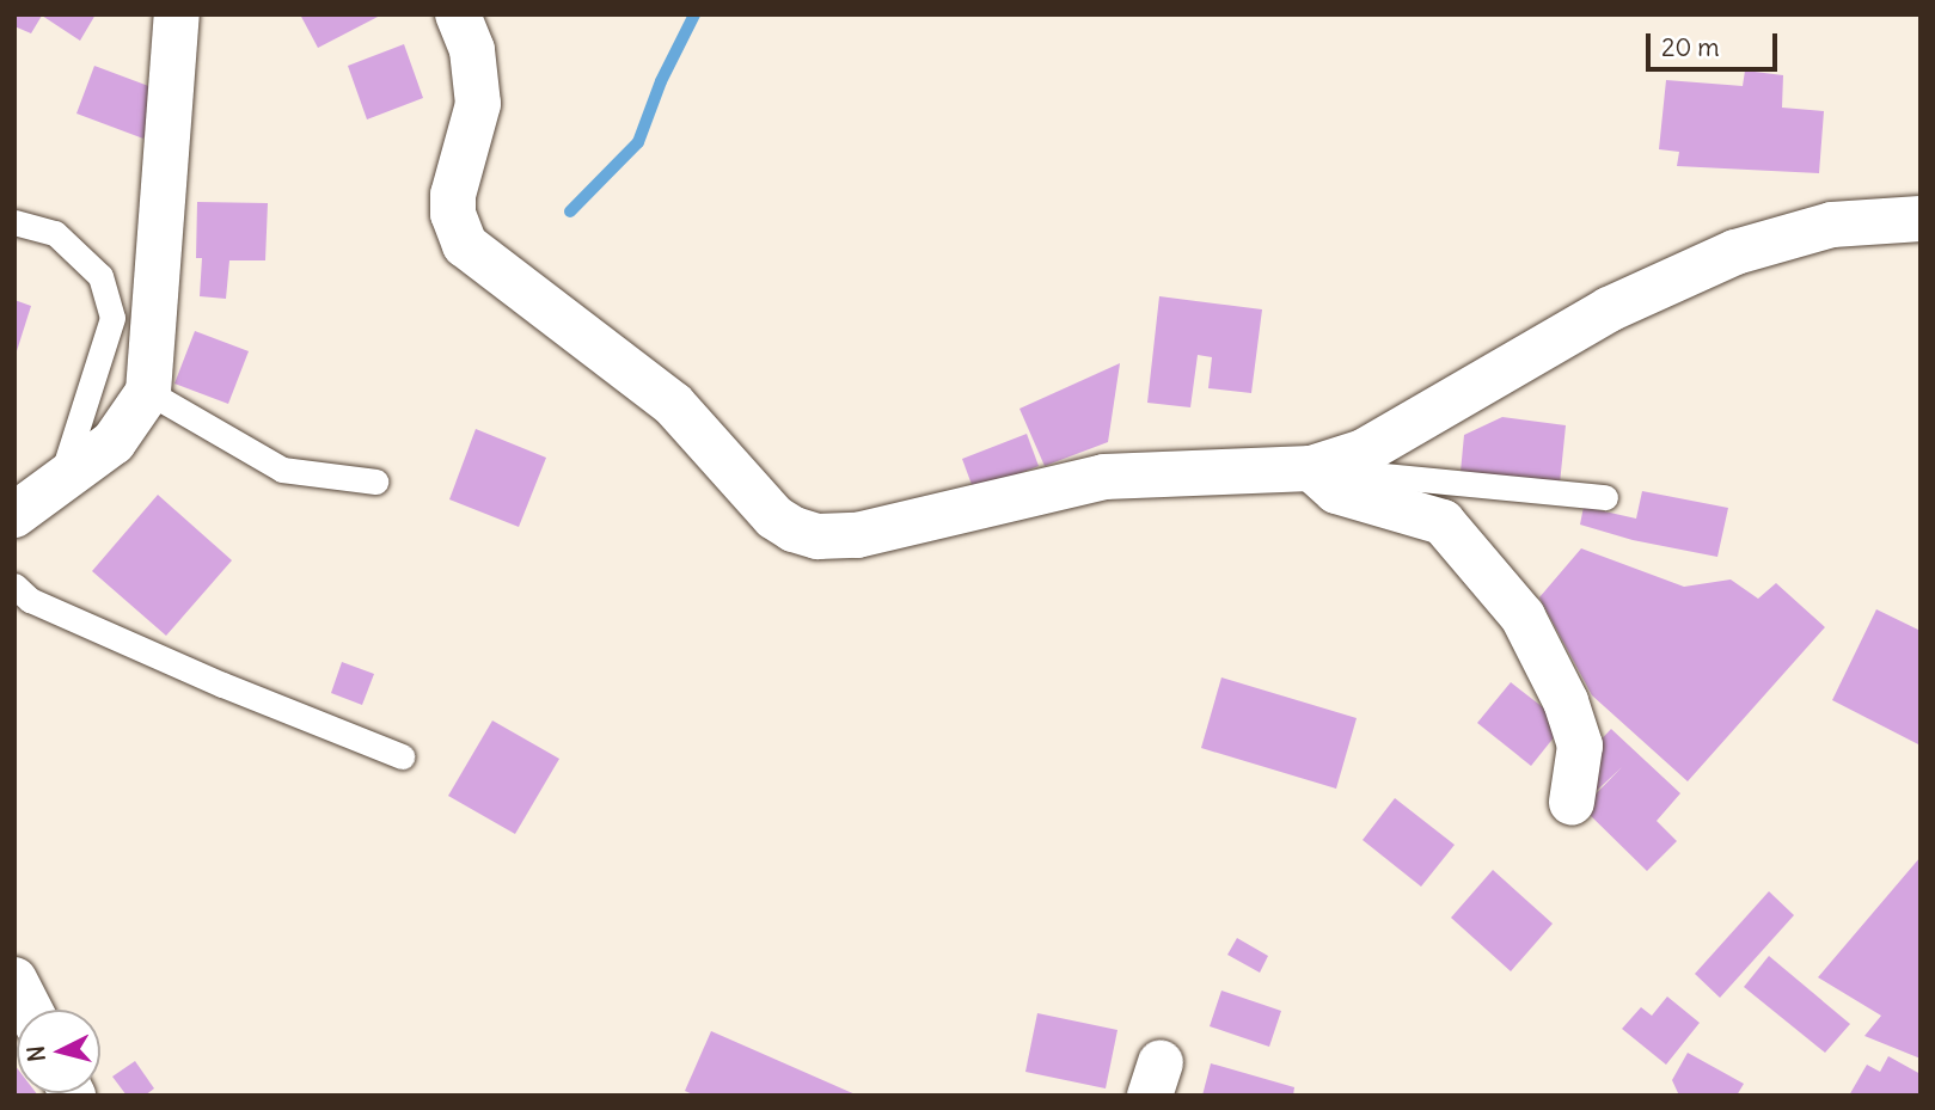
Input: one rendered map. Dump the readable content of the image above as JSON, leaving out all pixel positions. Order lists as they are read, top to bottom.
{
  "scale_bar": "20 m",
  "north": "left"
}
